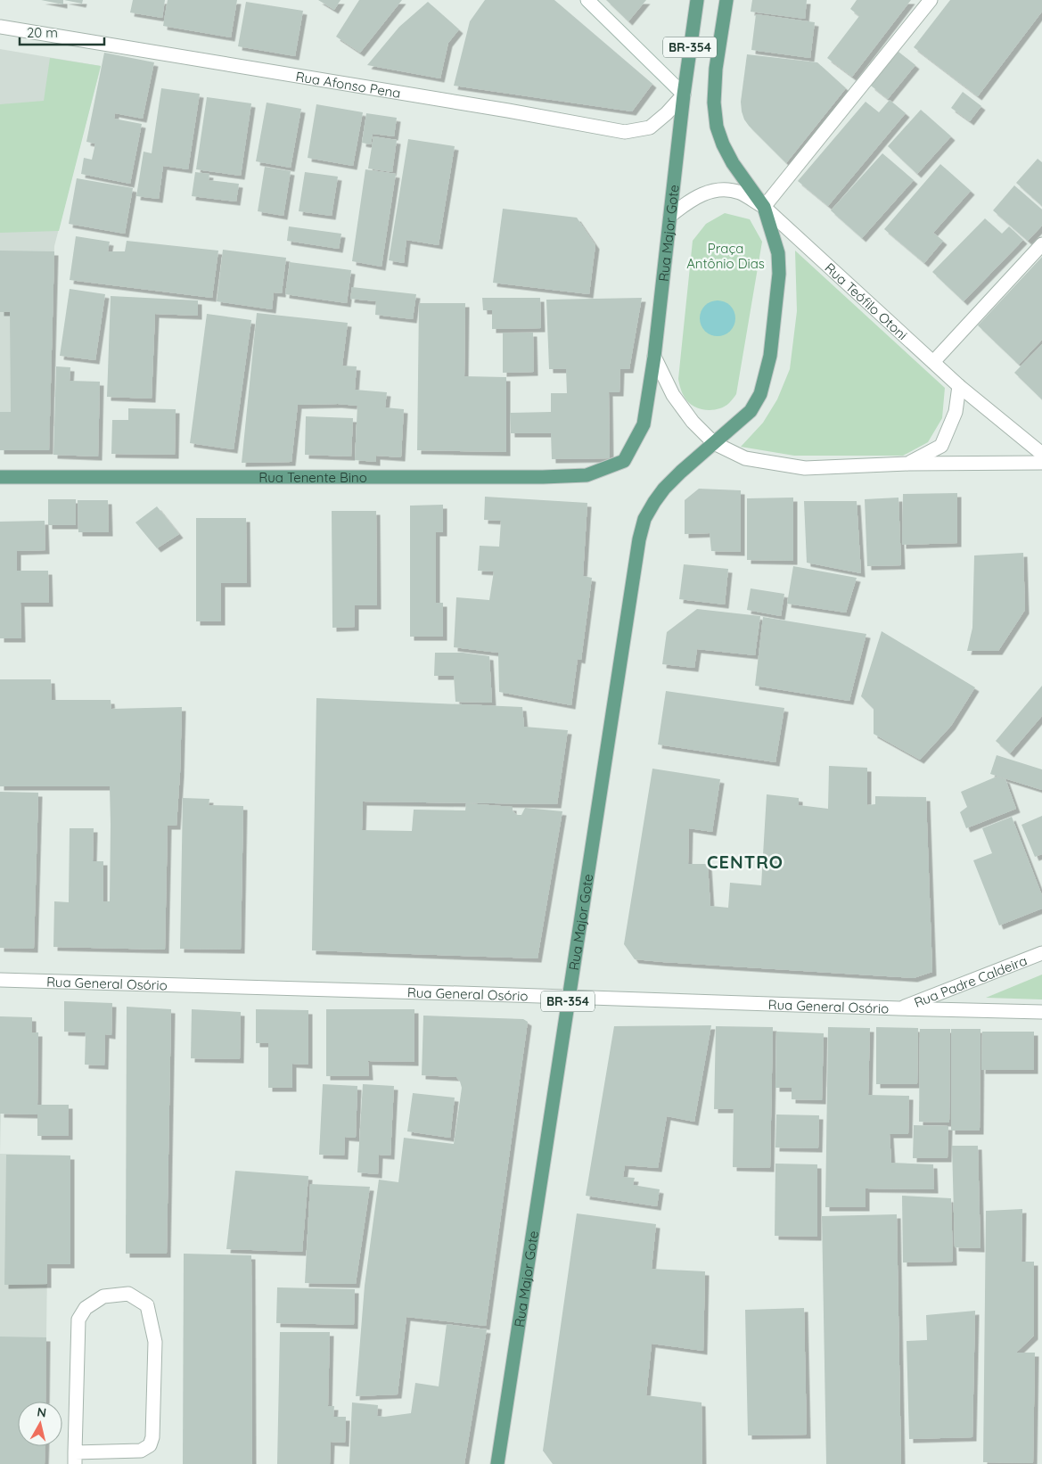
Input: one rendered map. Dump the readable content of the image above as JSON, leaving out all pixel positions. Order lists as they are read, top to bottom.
{
  "streets": {
    "main road": [
      "BR-354",
      "Rua Major Gote",
      "Rua Teófilo Otoni",
      "Rua Tenente Bino"
    ],
    "street": ["Rua Afonso Pena", "Rua Padre Caldeira", "Rua General Osório"]
  },
  "crossings": [
    ["Rua Afonso Pena", "Rua Major Gote"],
    ["Rua Major Gote", "Rua Teófilo Otoni"],
    ["Rua Major Gote", "Rua Tenente Bino"],
    ["Rua Major Gote", "Rua General Osório"],
    ["Rua Padre Caldeira", "Rua General Osório"]
  ],
  "districts": ["CENTRO"],
  "parks": ["Praça Antônio Dias"],
  "scale_bar": "20 m",
  "north": "top"
}
